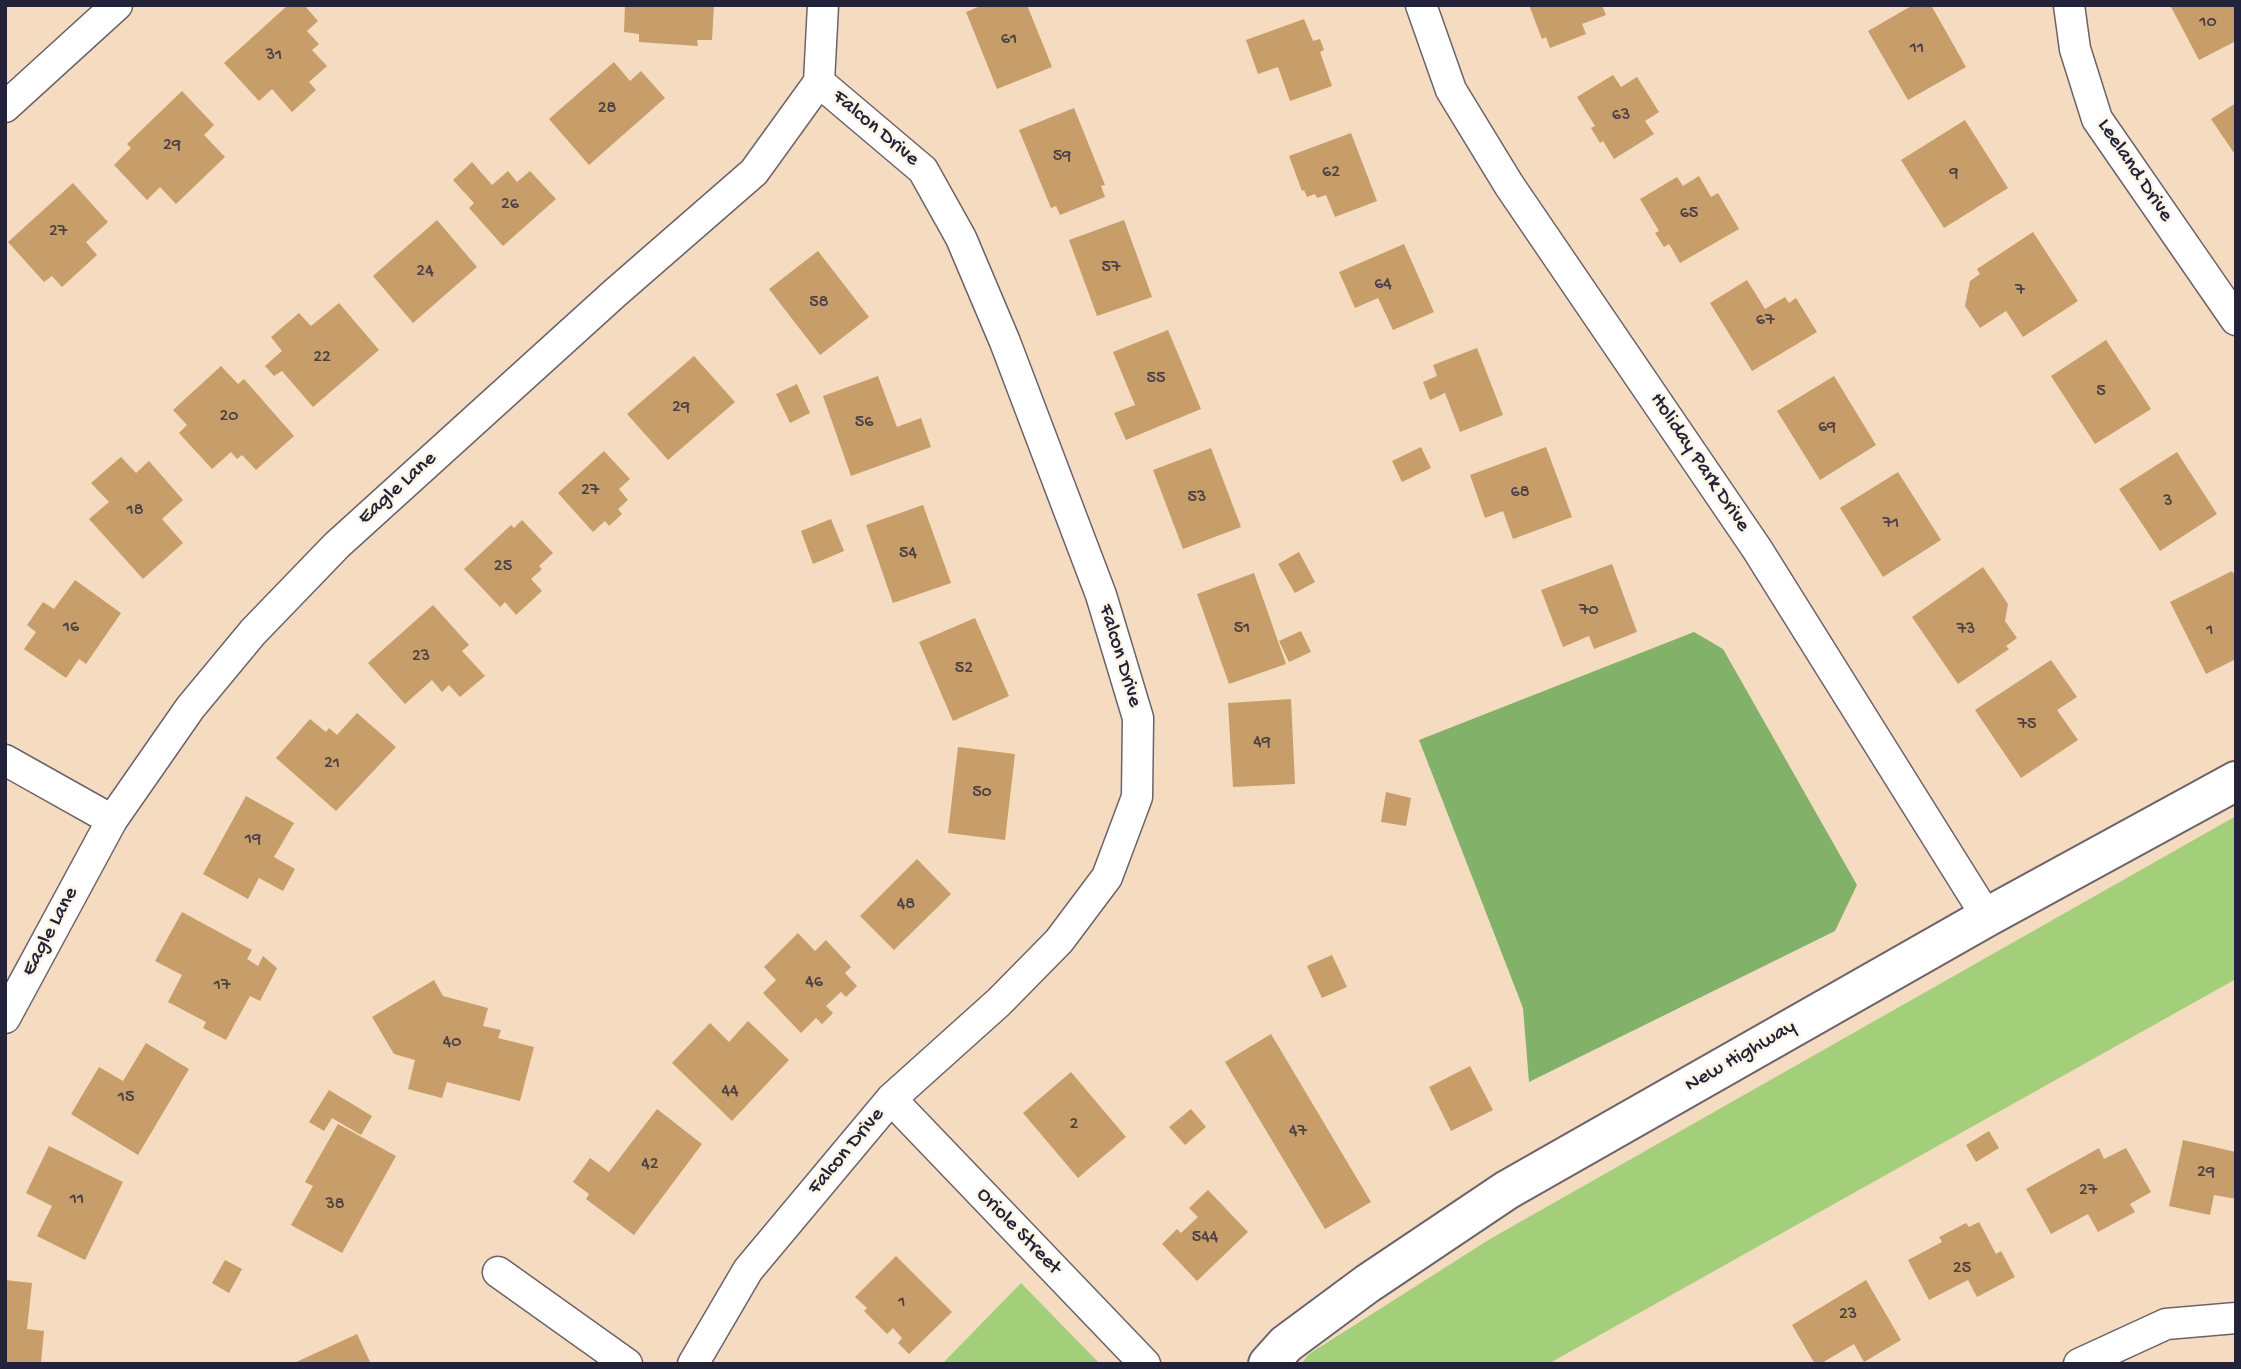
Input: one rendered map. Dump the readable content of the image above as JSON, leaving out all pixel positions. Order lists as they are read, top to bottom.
{
  "streets": {
    "street": [
      "Falcon Drive",
      "Leeland Drive",
      "Holiday Park Drive",
      "Eagle Lane",
      "New Highway",
      "Oriole Street"
    ]
  },
  "crossings": [
    ["Falcon Drive", "Eagle Lane"],
    ["Falcon Drive", "Oriole Street"],
    ["Holiday Park Drive", "New Highway"]
  ],
  "house_numbers": [
    "10",
    "61",
    "11",
    "31",
    "28",
    "63",
    "29",
    "59",
    "62",
    "9",
    "26",
    "65",
    "27",
    "57",
    "24",
    "64",
    "7",
    "58",
    "67",
    "22",
    "55",
    "5",
    "29",
    "20",
    "56",
    "69",
    "27",
    "68",
    "53",
    "3",
    "18",
    "71",
    "54",
    "25",
    "70",
    "16",
    "51",
    "73",
    "1",
    "23",
    "52",
    "75",
    "49",
    "21",
    "50",
    "19",
    "48",
    "46",
    "17",
    "40",
    "44",
    "15",
    "2",
    "47",
    "42",
    "29",
    "27",
    "11",
    "38",
    "544",
    "25",
    "1",
    "23"
  ]
}
